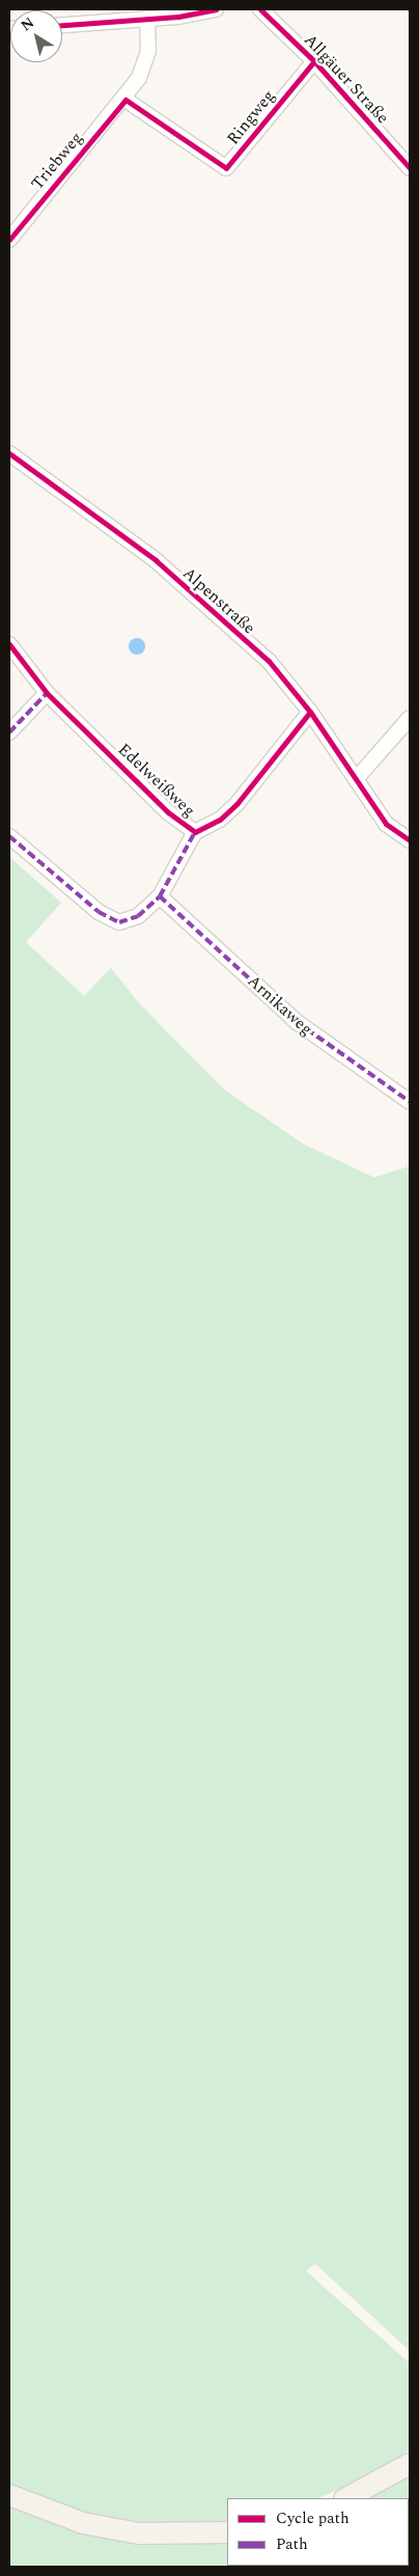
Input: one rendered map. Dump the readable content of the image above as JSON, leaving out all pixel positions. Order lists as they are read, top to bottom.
{
  "streets": {
    "street": [
      "Allgäuer Straße",
      "Ringweg",
      "Triebweg",
      "Alpenstraße",
      "Edelweißweg",
      "Arnikaweg"
    ]
  },
  "crossings": [
    ["Allgäuer Straße", "Ringweg"],
    ["Ringweg", "Triebweg"],
    ["Alpenstraße", "Edelweißweg"]
  ],
  "legend": ["Cycle path", "Path"],
  "north": "top left"
}
